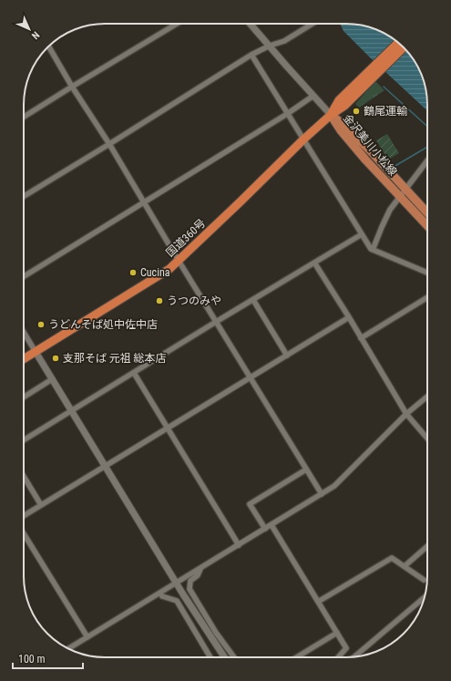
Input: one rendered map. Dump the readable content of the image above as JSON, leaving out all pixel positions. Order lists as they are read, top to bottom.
{
  "streets": {
    "highway": ["国道360号"],
    "main road": ["金沢美川小松線"]
  },
  "crossings": [
    ["金沢美川小松線", "国道360号"]
  ],
  "places": [
    "鶴尾運輸",
    "Cucina",
    "うつのみや",
    "うどんそば処中佐中店",
    "支那そば 元祖 総本店"
  ],
  "scale_bar": "100 m",
  "north": "bottom right"
}
